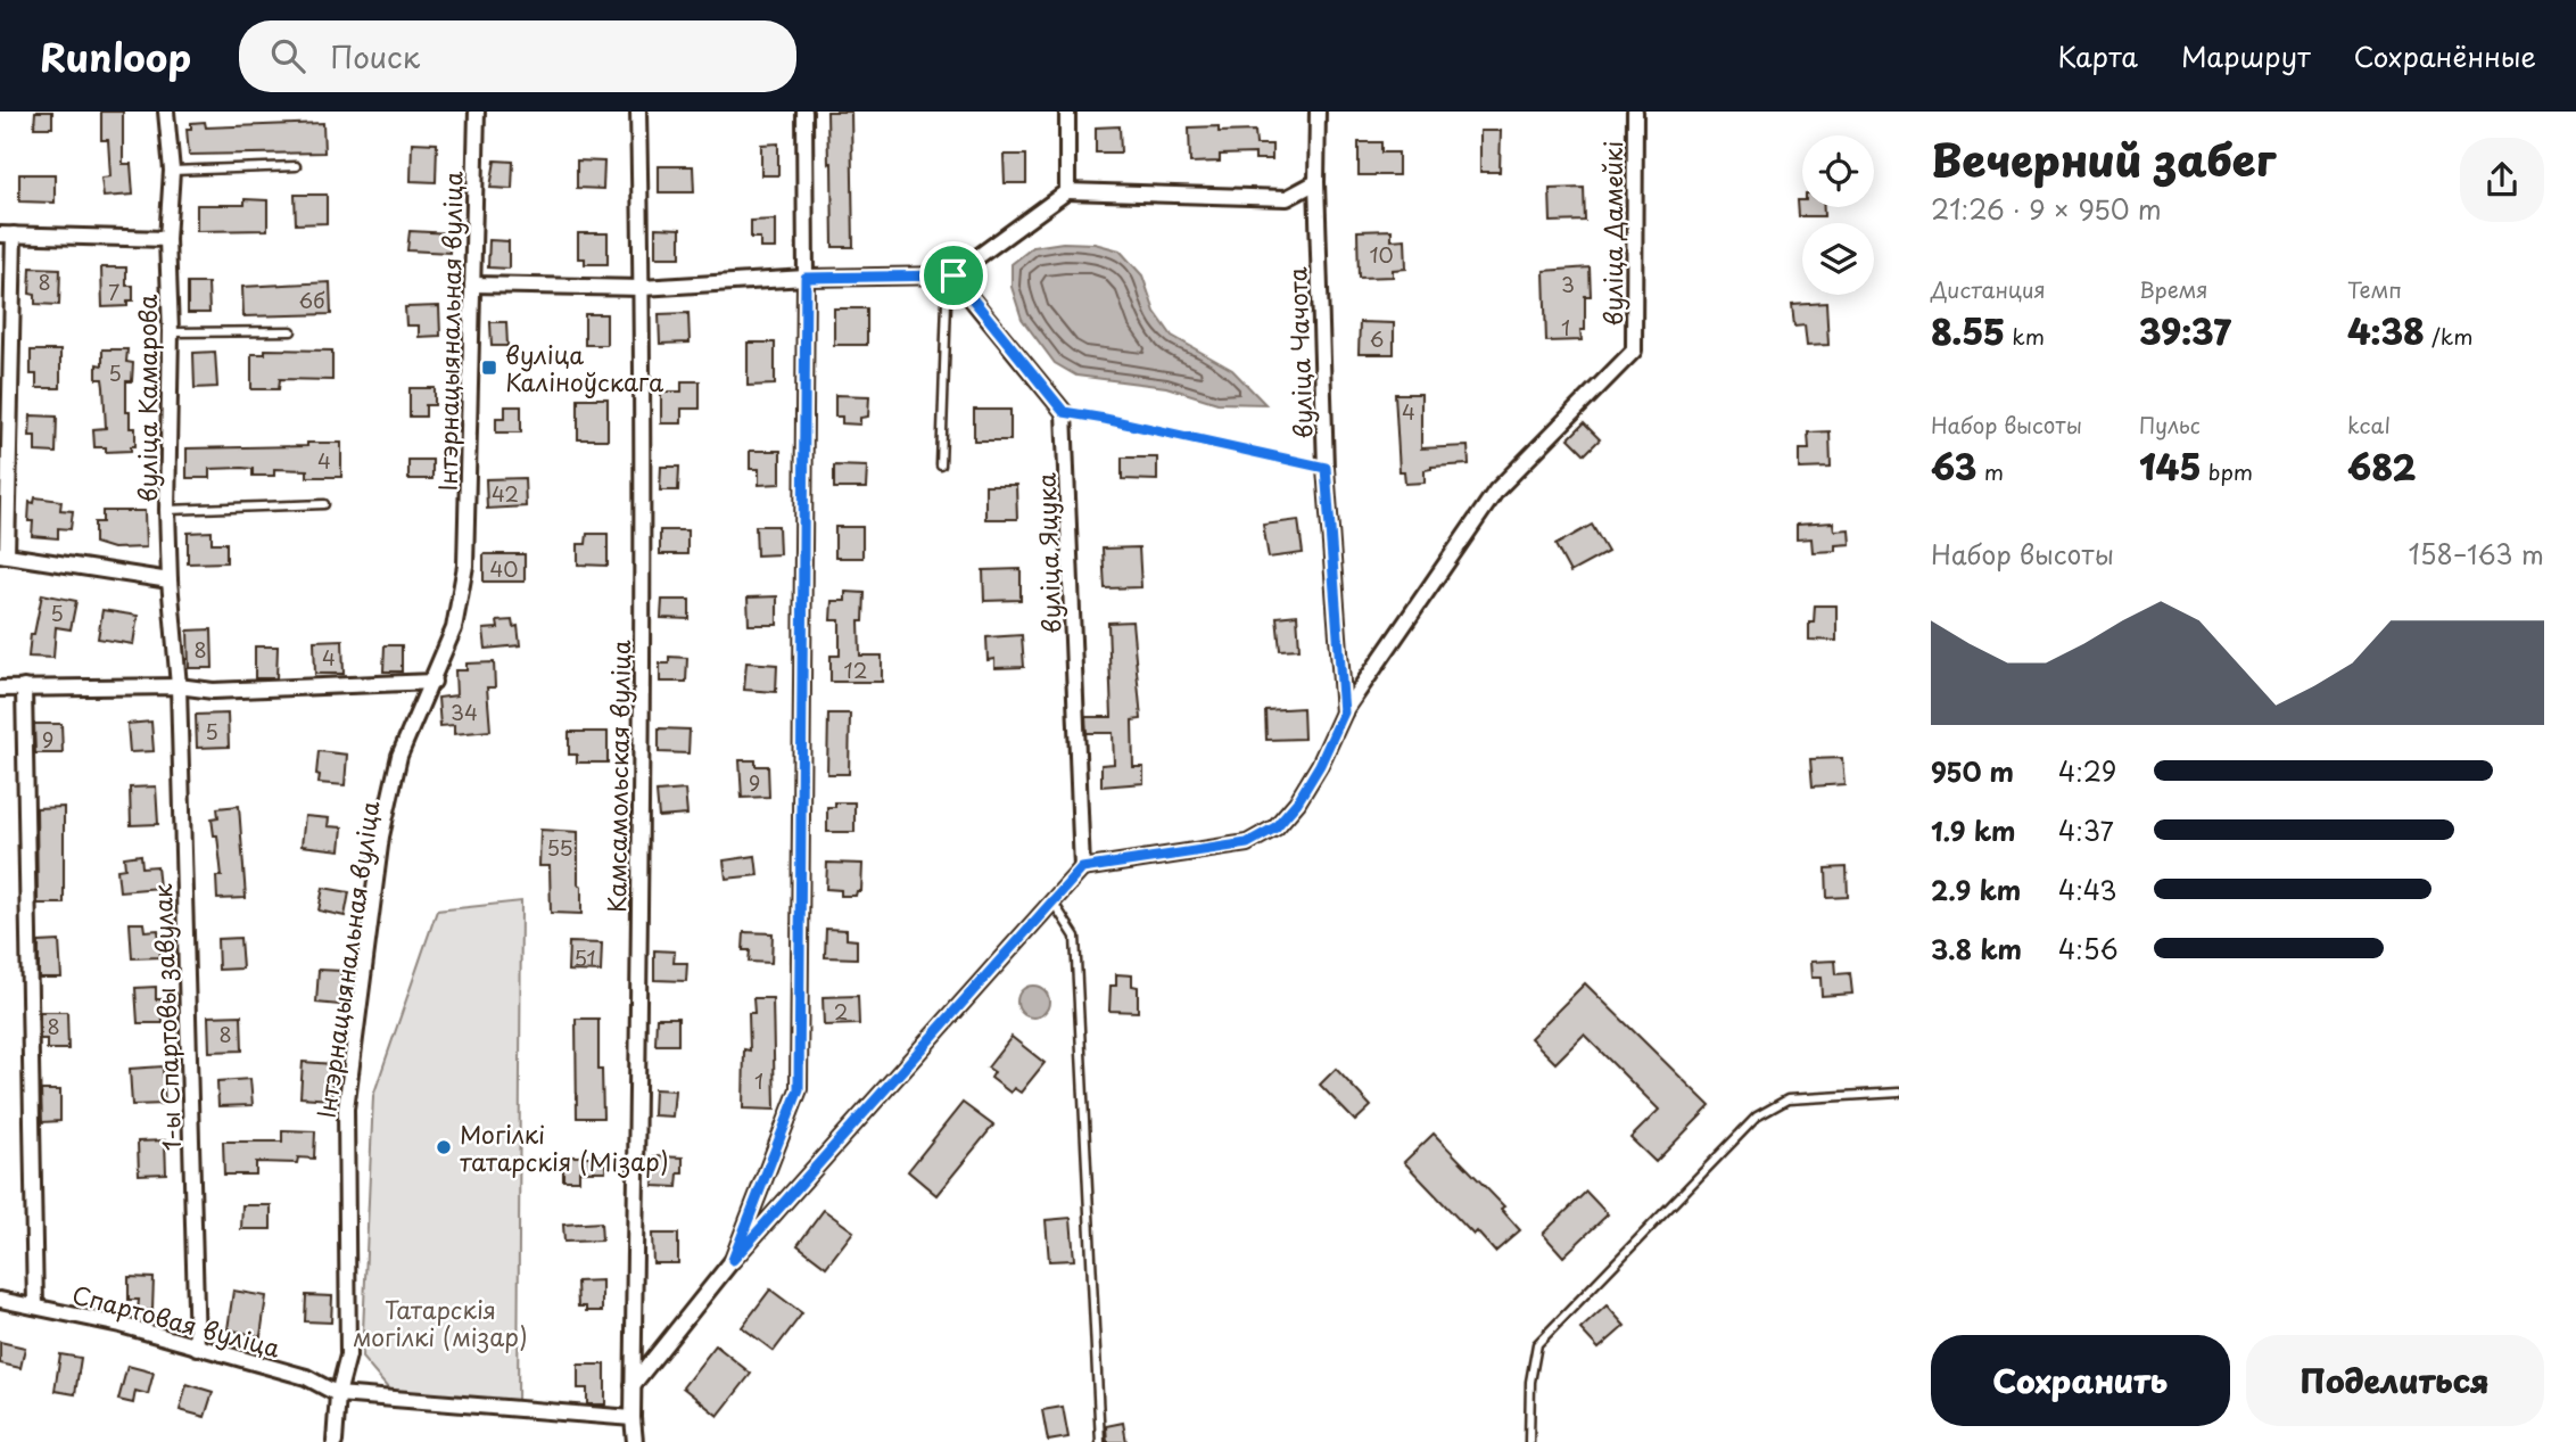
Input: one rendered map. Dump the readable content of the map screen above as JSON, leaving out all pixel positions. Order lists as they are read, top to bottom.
{
  "streets": {
    "street": [
      "вуліца Дамейкі",
      "Інтэрнацыянальная вуліца",
      "вуліца Чачота",
      "вуліца Камарова",
      "вуліца Яцука",
      "Камсамольская вуліца",
      "1-ы Спартовы завулак",
      "Спартовая вуліца"
    ]
  },
  "crossings": [
    ["вуліца Дамейкі", "вуліца Чачота"],
    ["вуліца Дамейкі", "вуліца Яцука"],
    ["Інтэрнацыянальная вуліца", "Спартовая вуліца"],
    ["вуліца Камарова", "1-ы Спартовы завулак"],
    ["1-ы Спартовы завулак", "Спартовая вуліца"]
  ],
  "parks": ["Татарскія могілкі (мізар)"],
  "places": {
    "transit": ["вуліца Каліноўскага"],
    "other": ["Могілкі татарскія (Мізар)"]
  },
  "house_numbers": [
    "10",
    "8",
    "3",
    "7",
    "6б",
    "1",
    "6",
    "5",
    "4",
    "4",
    "42",
    "40",
    "5",
    "8",
    "4",
    "12",
    "34",
    "5",
    "9",
    "9",
    "55",
    "51",
    "2",
    "8",
    "8",
    "1"
  ],
  "page": {
    "header": "Runloop",
    "search": "Поиск",
    "nav": ["Карта", "Маршрут", "Сохранённые"],
    "heading": ["Вечерний забег", "21:26 · 9 × 950 m"],
    "stats": [
      ["Дистанция", "8.55 km"],
      ["Время", "39:37"],
      ["Темп", "4:38 /km"],
      ["Набор высоты", "63 m"],
      ["Пульс", "145 bpm"],
      ["kcal", "682"]
    ],
    "chart": ["Набор высоты", "158–163 m"],
    "list": [
      {
        "name": "950 m",
        "note": "4:29"
      },
      {
        "name": "1.9 km",
        "note": "4:37"
      },
      {
        "name": "2.9 km",
        "note": "4:43"
      },
      {
        "name": "3.8 km",
        "note": "4:56"
      }
    ],
    "buttons": ["Сохранить", "Поделиться"]
  }
}
